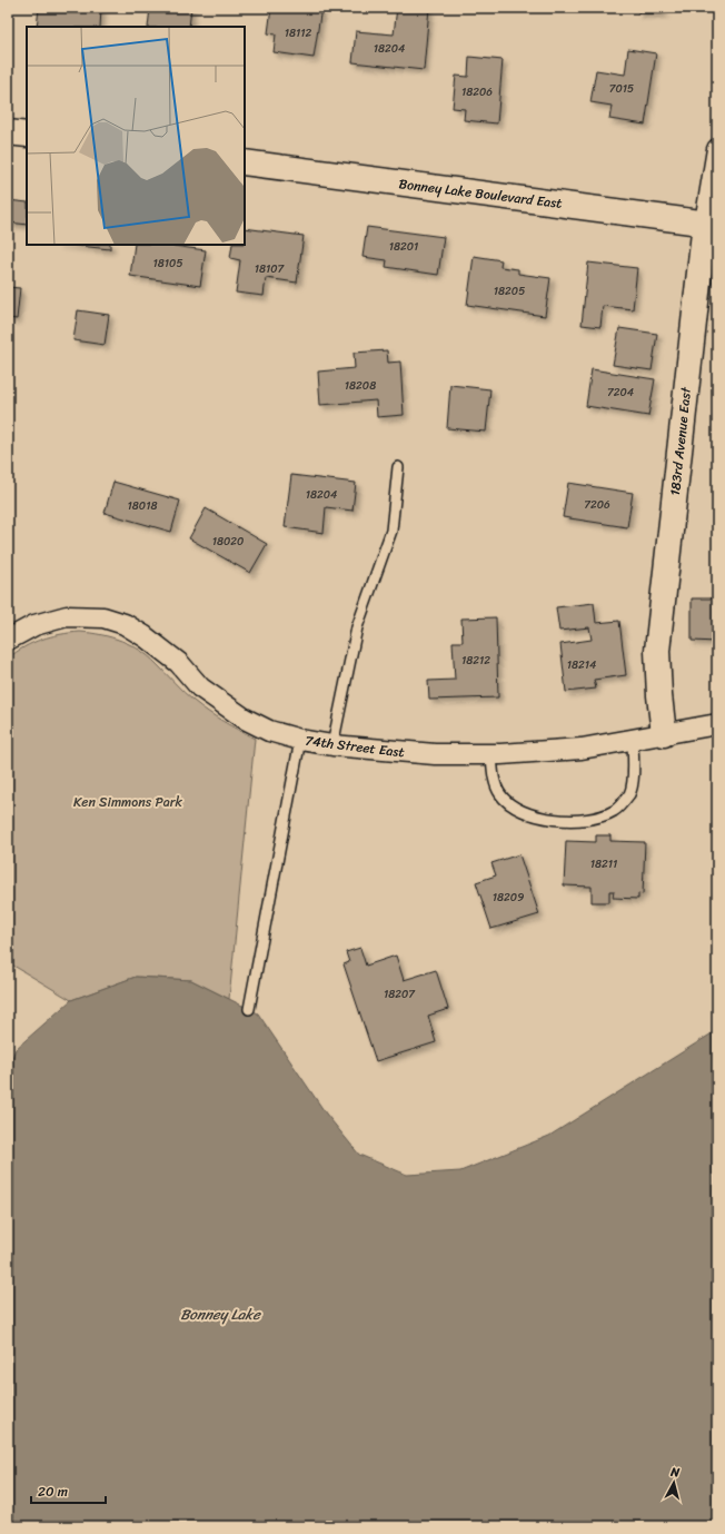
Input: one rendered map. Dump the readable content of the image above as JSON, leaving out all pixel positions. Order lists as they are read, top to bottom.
{
  "streets": {
    "street": ["Bonney Lake Boulevard East", "183rd Avenue East", "74th Street East"]
  },
  "crossings": [
    ["Bonney Lake Boulevard East", "183rd Avenue East"],
    ["183rd Avenue East", "74th Street East"]
  ],
  "water": ["Bonney Lake"],
  "parks": ["Ken Simmons Park"],
  "house_numbers": [
    "18112",
    "18204",
    "7015",
    "18206",
    "18201",
    "18105",
    "18107",
    "18205",
    "18208",
    "7204",
    "18204",
    "7206",
    "18018",
    "18020",
    "18212",
    "18214",
    "18211",
    "18209",
    "18207"
  ],
  "scale_bar": "20 m",
  "north": "top"
}
